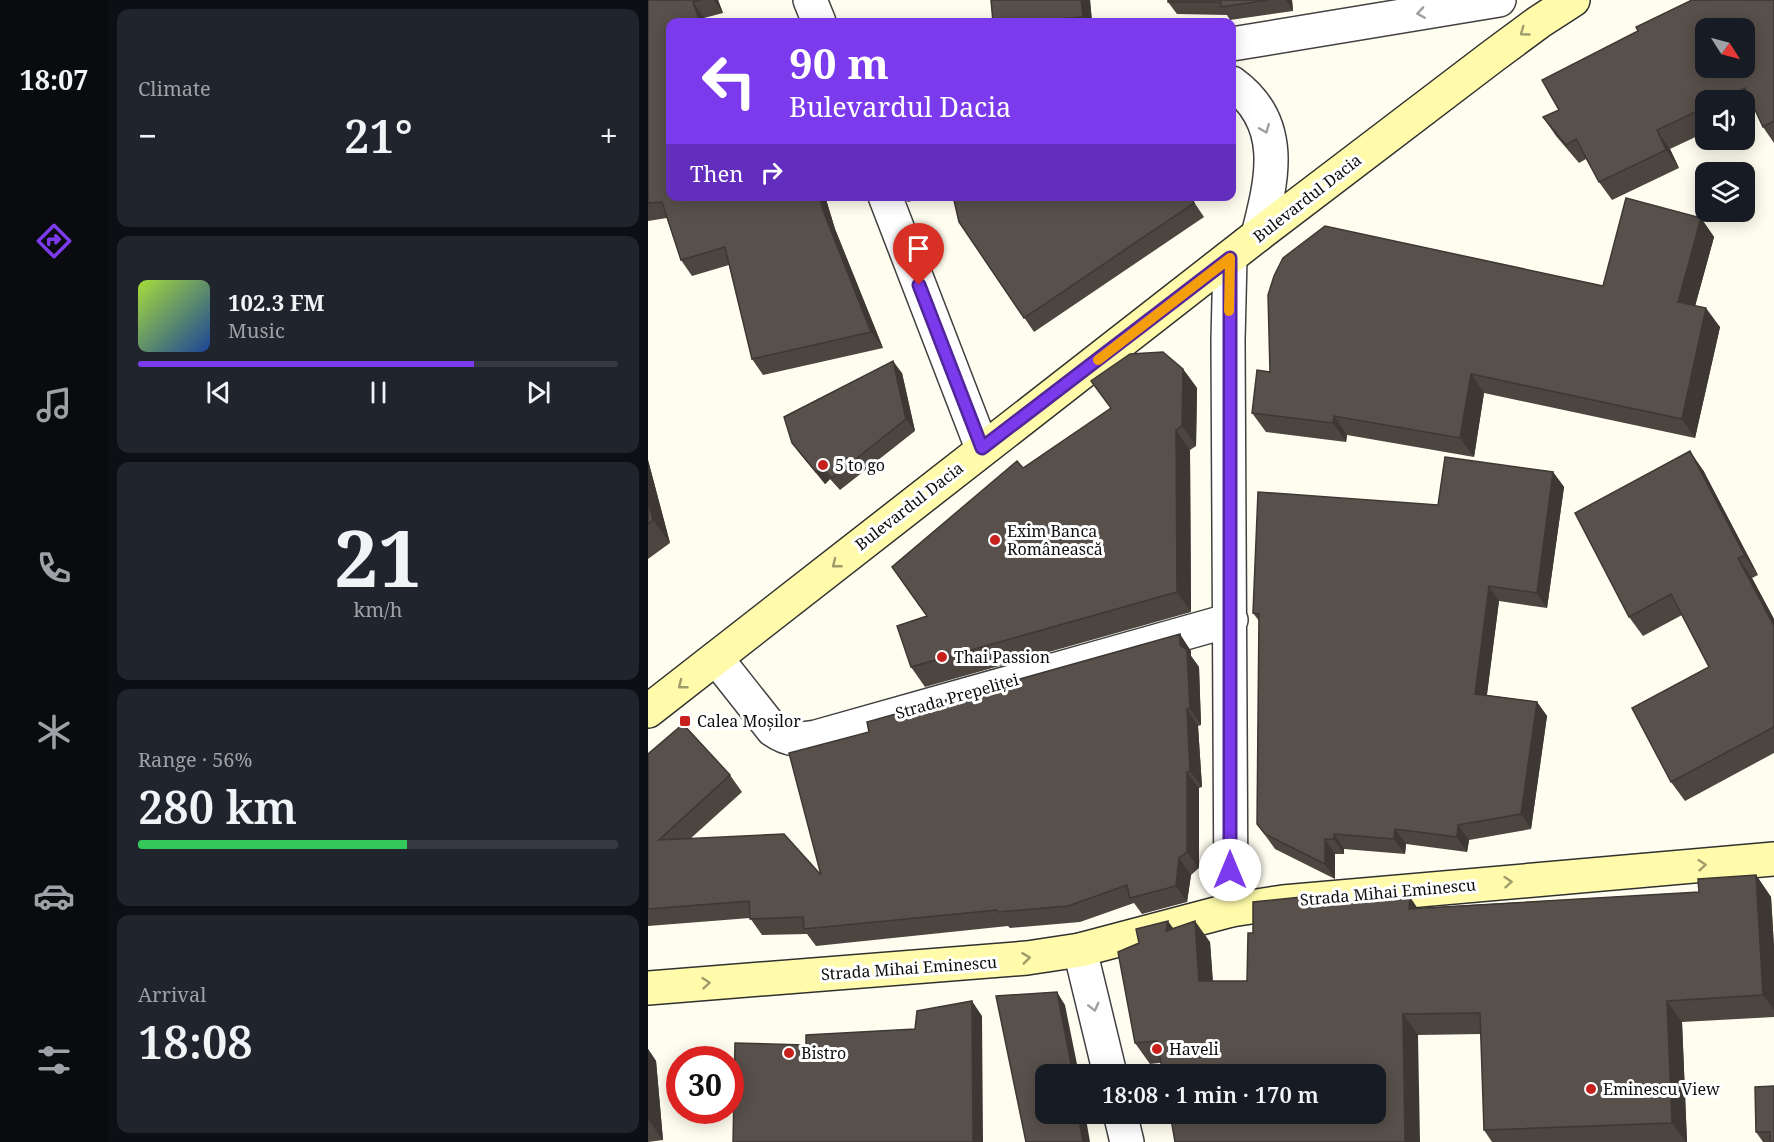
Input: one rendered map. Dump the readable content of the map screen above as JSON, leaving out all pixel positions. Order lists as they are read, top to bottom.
{
  "streets": {
    "main road": ["Bulevardul Dacia", "Strada Mihai Eminescu"],
    "street": ["Strada Prepeliței"]
  },
  "crossings": [
    ["Bulevardul Dacia", "Strada Prepeliței"]
  ],
  "one_way": ["Bulevardul Dacia", "Strada Mihai Eminescu"],
  "places": {
    "other": [
      "5 to go",
      "Exim Banca Românească",
      "Thai Passion",
      "Haveli",
      "Bistro",
      "Eminescu View"
    ],
    "transit": ["Calea Moșilor"]
  },
  "north": "bottom right",
  "page": {
    "tabs": "18:07",
    "tile": [
      "Climate",
      ["21", "km/h"],
      ["Range · 56%", "280 km"],
      ["Arrival", "18:08"]
    ],
    "turn": ["90 m", "Bulevardul Dacia"],
    "heat": ["−", "21°", "+"],
    "then": "Then",
    "song": ["102.3 FM", "Music"],
    "limit": "30",
    "trip": "18:08 · 1 min · 170 m"
  }
}
